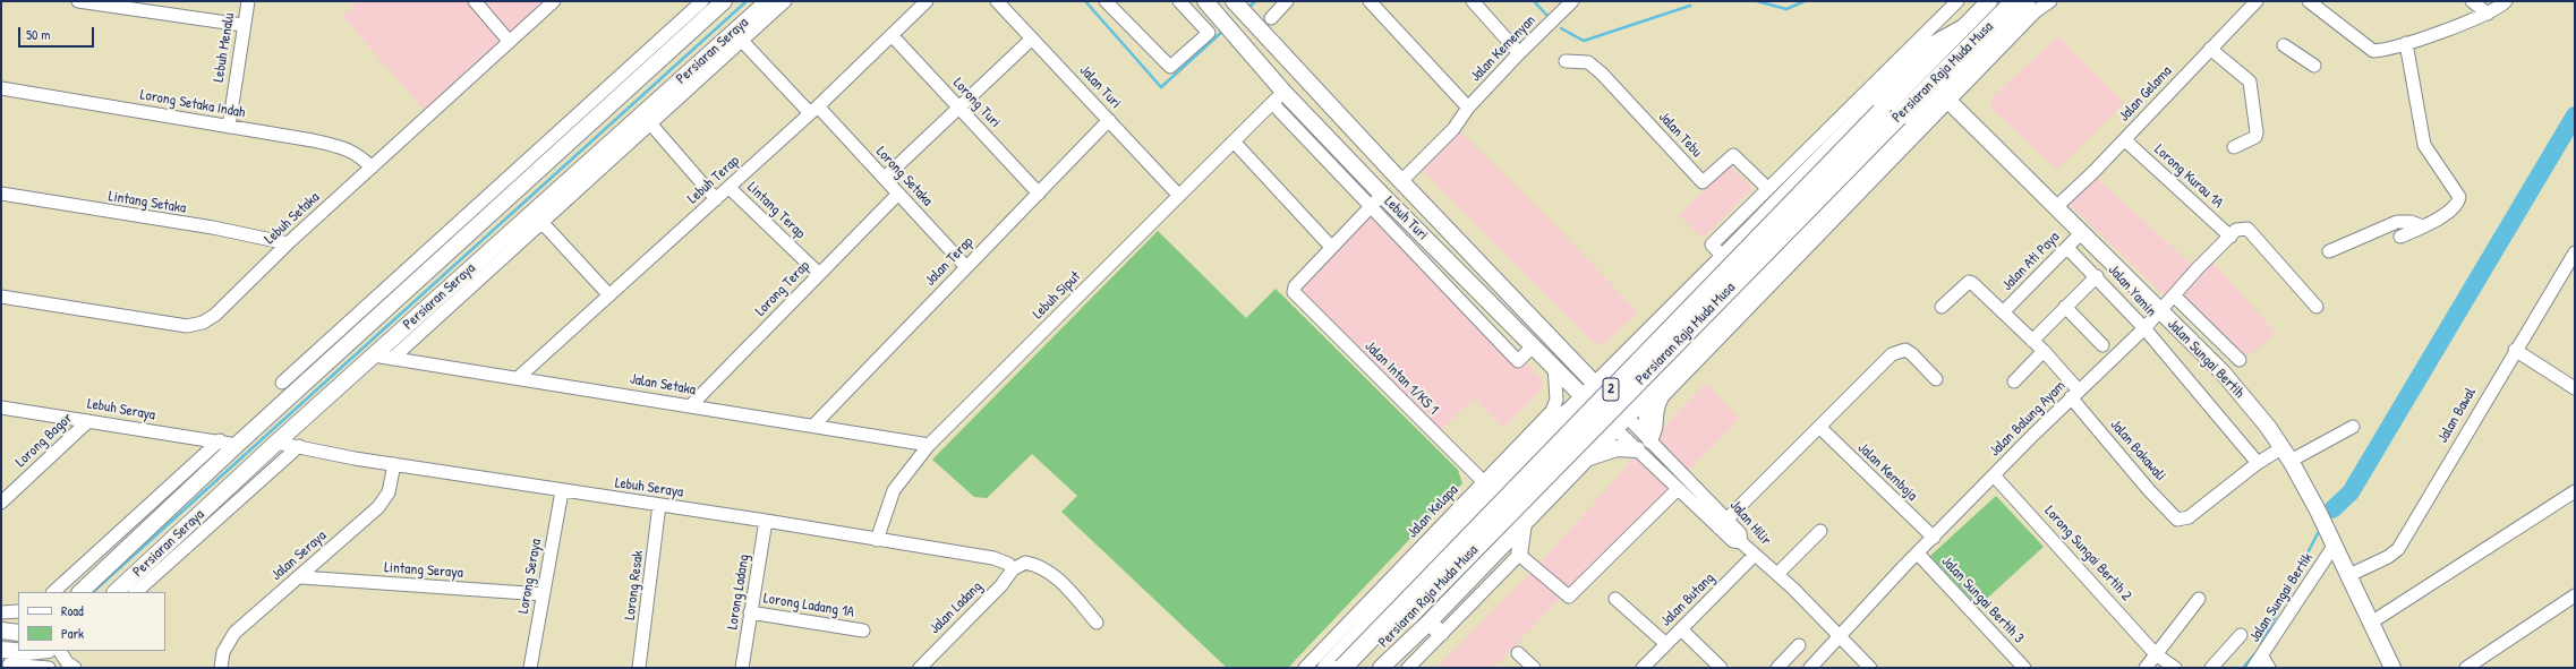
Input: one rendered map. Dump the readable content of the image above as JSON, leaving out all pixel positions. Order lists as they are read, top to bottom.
{
  "streets": {
    "highway": ["Persiaran Raja Muda Musa", "2"],
    "main road": ["Persiaran Seraya", "Lebuh Turi", "Jalan Sungai Bertih"],
    "street": [
      "Lebuh Menalu",
      "Jalan Kemenyan",
      "Jalan Turi",
      "Jalan Gelama",
      "Lorong Turi",
      "Lorong Setaka Indah",
      "Jalan Tebu",
      "Lorong Setaka",
      "Lorong Kurau 1A",
      "Lebuh Terap",
      "Lintang Setaka",
      "Lintang Terap",
      "Lebuh Setaka",
      "Jalan Terap",
      "Jalan Ati Paya",
      "Lorong Terap",
      "Jalan Yamin",
      "Lebuh Siput",
      "Jalan Intan 1/KS 1",
      "Jalan Setaka",
      "Lebuh Seraya",
      "Jalan Bawal",
      "Jalan Balung Ayam",
      "Lorong Bagor",
      "Jalan Bakawali",
      "Jalan Kemboja",
      "Jalan Kelapa",
      "Jalan Hilir",
      "Lorong Sungai Bertih 2",
      "Jalan Seraya",
      "Lintang Seraya",
      "Lorong Seraya",
      "Lorong Resak",
      "Lorong Ladang",
      "Jalan Sungai Bertik",
      "Jalan Butang",
      "Jalan Sungai Bertih 3",
      "Lorong Ladang 1A",
      "Jalan Ladang"
    ]
  },
  "crossings": [
    ["Lebuh Menalu", "Lorong Setaka Indah"],
    ["Jalan Kemenyan", "Lebuh Turi"],
    ["Persiaran Seraya", "Jalan Setaka"],
    ["Persiaran Seraya", "Lebuh Seraya"],
    ["Jalan Turi", "Jalan Terap"],
    ["Jalan Turi", "Lebuh Siput"],
    ["Jalan Gelama", "Lorong Kurau 1A"],
    ["Jalan Gelama", "Jalan Sungai Bertih"],
    ["Lorong Turi", "Lebuh Terap"],
    ["Lorong Turi", "Jalan Terap"],
    ["Lorong Setaka Indah", "Lebuh Setaka"],
    ["Lorong Setaka", "Lebuh Terap"],
    ["Lorong Setaka", "Jalan Terap"],
    ["Lorong Setaka", "Lorong Terap"],
    ["Lorong Kurau 1A", "Jalan Balung Ayam"],
    ["Lebuh Terap", "Lintang Terap"],
    ["Lebuh Terap", "Jalan Setaka"],
    ["Lintang Setaka", "Lebuh Setaka"],
    ["Lintang Terap", "Lorong Terap"],
    ["Lebuh Turi", "Lebuh Siput"],
    ["Lebuh Turi", "Jalan Kelapa"],
    ["Lebuh Turi", "Jalan Hilir"],
    ["Jalan Terap", "Jalan Setaka"],
    ["Jalan Ati Paya", "Jalan Yamin"],
    ["Jalan Ati Paya", "Jalan Sungai Bertih"],
    ["Jalan Ati Paya", "Jalan Bakawali"],
    ["Lorong Terap", "Jalan Setaka"],
    ["Jalan Yamin", "Jalan Balung Ayam"],
    ["Jalan Yamin", "Jalan Bakawali"],
    ["Lebuh Siput", "Jalan Setaka"],
    ["Lebuh Siput", "Lebuh Seraya"],
    ["Jalan Sungai Bertih", "Jalan Bawal"],
    ["Jalan Sungai Bertih", "Jalan Balung Ayam"],
    ["Jalan Sungai Bertih", "Jalan Sungai Bertik"],
    ["Jalan Intan 1/KS 1", "Jalan Kelapa"],
    ["Lebuh Seraya", "Lorong Bagor"],
    ["Lebuh Seraya", "Jalan Seraya"],
    ["Lebuh Seraya", "Lorong Seraya"],
    ["Lebuh Seraya", "Lorong Resak"],
    ["Lebuh Seraya", "Lorong Ladang"],
    ["Lebuh Seraya", "Jalan Ladang"],
    ["Jalan Balung Ayam", "Jalan Bakawali"],
    ["Jalan Balung Ayam", "Jalan Kemboja"],
    ["Jalan Balung Ayam", "Jalan Hilir"],
    ["Jalan Balung Ayam", "Lorong Sungai Bertih 2"],
    ["Jalan Balung Ayam", "Jalan Sungai Bertih 3"],
    ["Jalan Hilir", "Jalan Butang"],
    ["Jalan Seraya", "Lintang Seraya"],
    ["Lintang Seraya", "Lorong Seraya"],
    ["Lorong Ladang", "Lorong Ladang 1A"]
  ],
  "legend": ["Road", "Park"],
  "scale_bar": "50 m"
}
